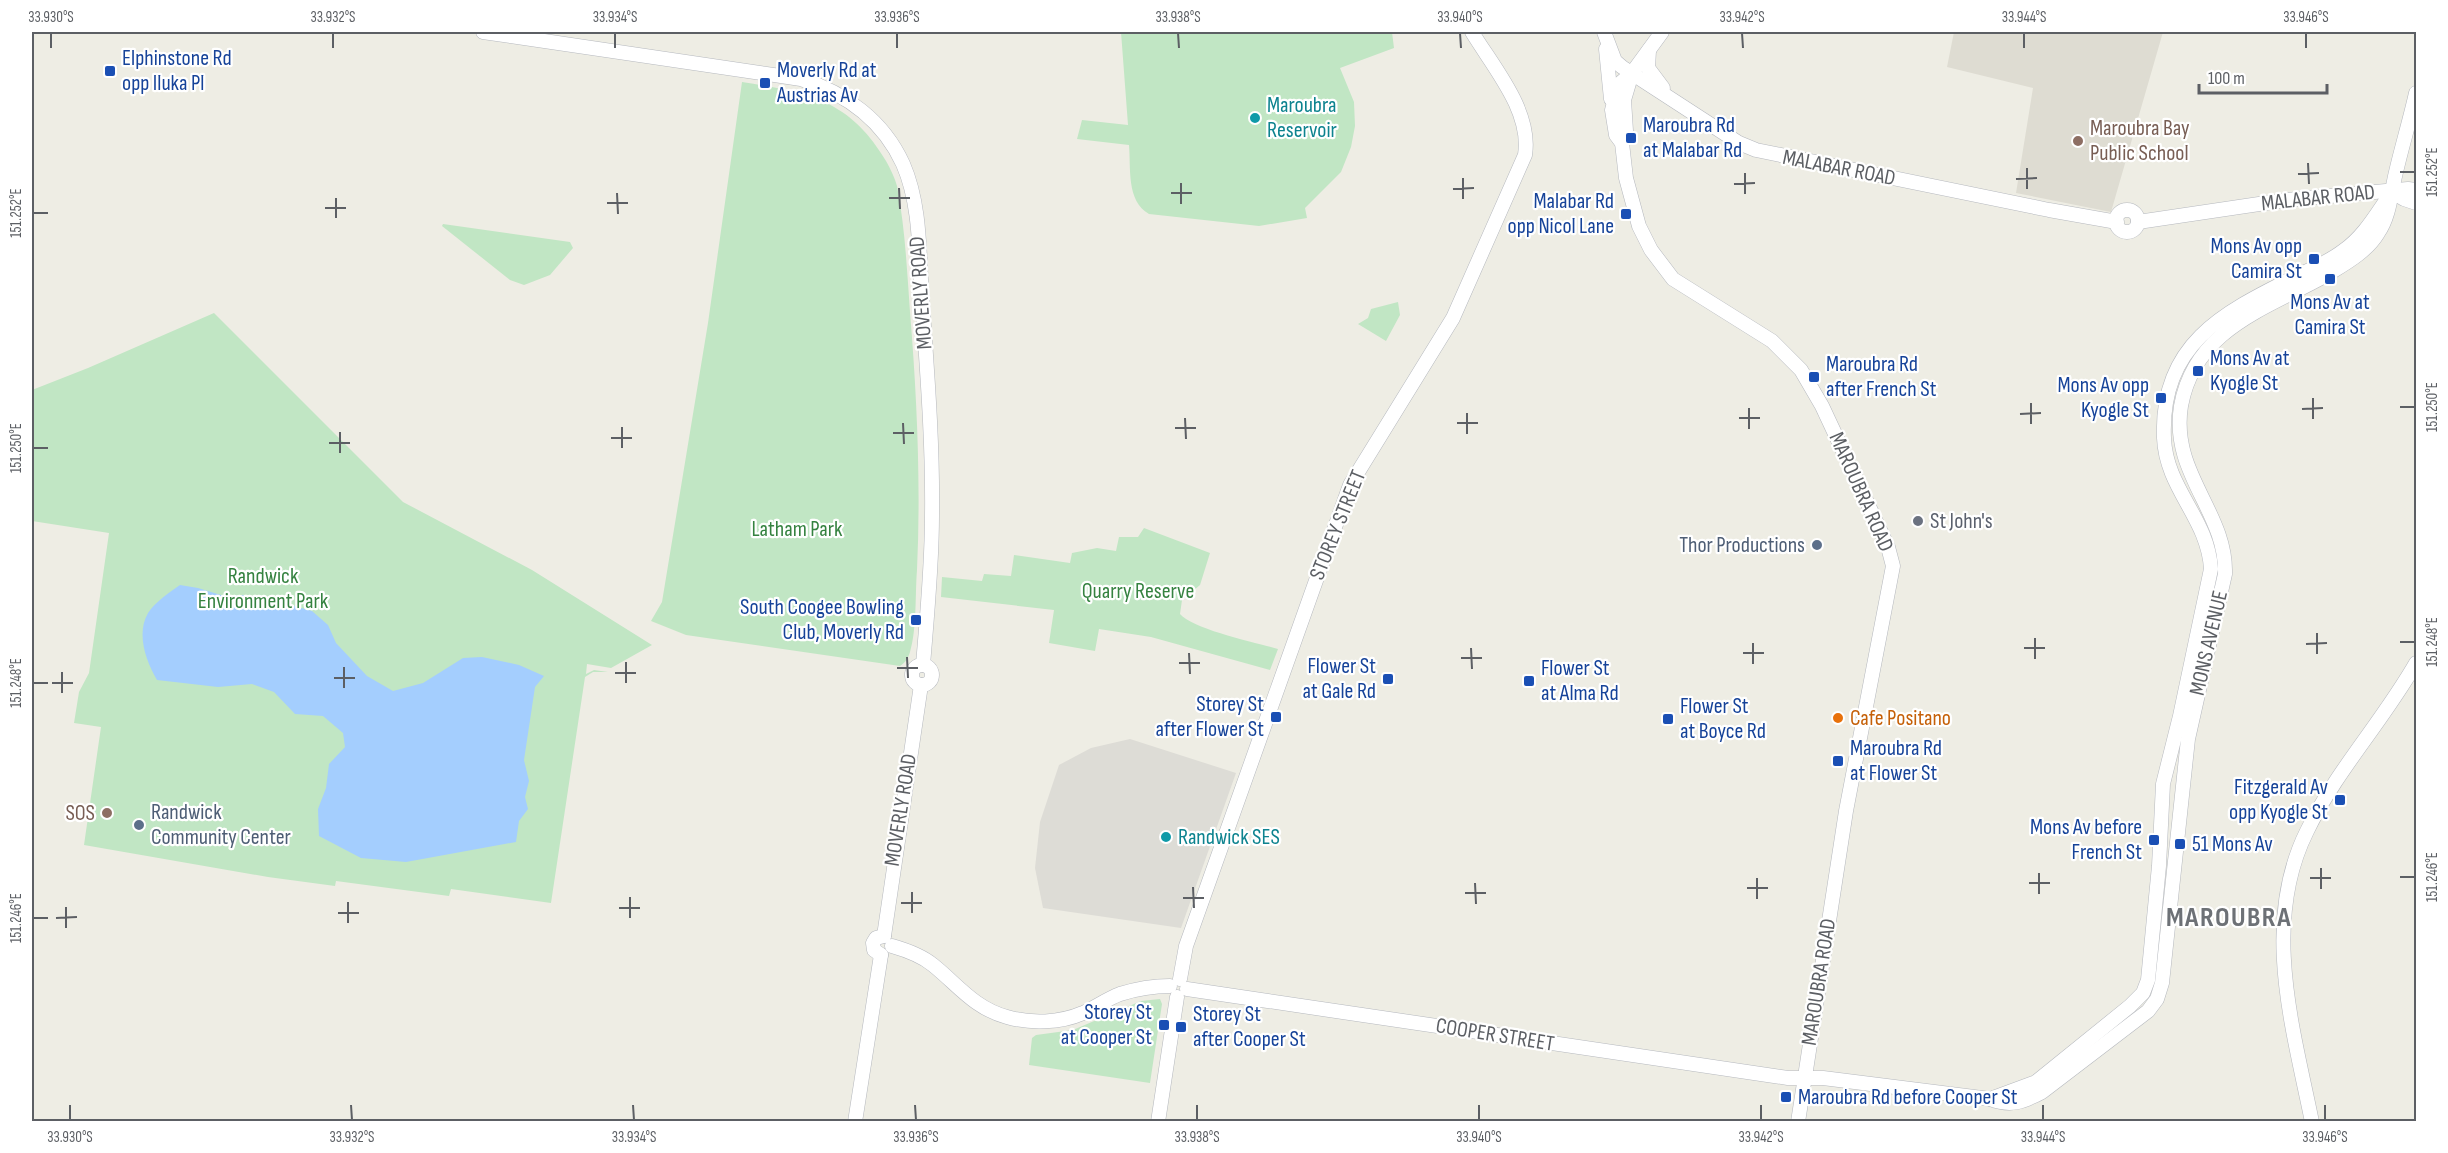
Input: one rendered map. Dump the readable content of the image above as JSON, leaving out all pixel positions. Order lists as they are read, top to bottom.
{
  "streets": {
    "street": [
      "MALABAR ROAD",
      "MOVERLY ROAD",
      "MAROUBRA ROAD",
      "STOREY STREET",
      "MONS AVENUE",
      "COOPER STREET"
    ]
  },
  "crossings": [
    ["MALABAR ROAD", "MAROUBRA ROAD"],
    ["MALABAR ROAD", "MONS AVENUE"],
    ["MOVERLY ROAD", "COOPER STREET"],
    ["MAROUBRA ROAD", "MONS AVENUE"],
    ["MAROUBRA ROAD", "COOPER STREET"],
    ["STOREY STREET", "COOPER STREET"],
    ["MONS AVENUE", "COOPER STREET"]
  ],
  "districts": ["MAROUBRA"],
  "parks": ["Latham Park", "Randwick Environment Park", "Quarry Reserve"],
  "places": {
    "transit": [
      "Elphinstone Rd opp Iluka Pl",
      "Moverly Rd at Austrias Av",
      "Maroubra Rd at Malabar Rd",
      "Malabar Rd opp Nicol Lane",
      "Mons Av opp Camira St",
      "Mons Av at Camira St",
      "Mons Av at Kyogle St",
      "Maroubra Rd after French St",
      "Mons Av opp Kyogle St",
      "South Coogee Bowling Club, Moverly Rd",
      "Flower St at Gale Rd",
      "Flower St at Alma Rd",
      "Storey St after Flower St",
      "Flower St at Boyce Rd",
      "Maroubra Rd at Flower St",
      "Fitzgerald Av opp Kyogle St",
      "Mons Av before French St",
      "51 Mons Av",
      "Storey St at Cooper St",
      "Storey St after Cooper St",
      "Maroubra Rd before Cooper St"
    ],
    "other": [
      "Maroubra Reservoir",
      "Maroubra Bay Public School",
      "St John's",
      "Thor Productions",
      "Cafe Positano",
      "SOS",
      "Randwick Community Center",
      "Randwick SES"
    ]
  },
  "scale_bar": "100 m",
  "coordinates": [
    "33.930°S",
    "33.932°S",
    "33.934°S",
    "33.936°S",
    "33.938°S",
    "33.940°S",
    "33.942°S",
    "33.944°S",
    "33.946°S",
    "151.252°E",
    "151.250°E",
    "151.248°E",
    "151.246°E"
  ]
}
